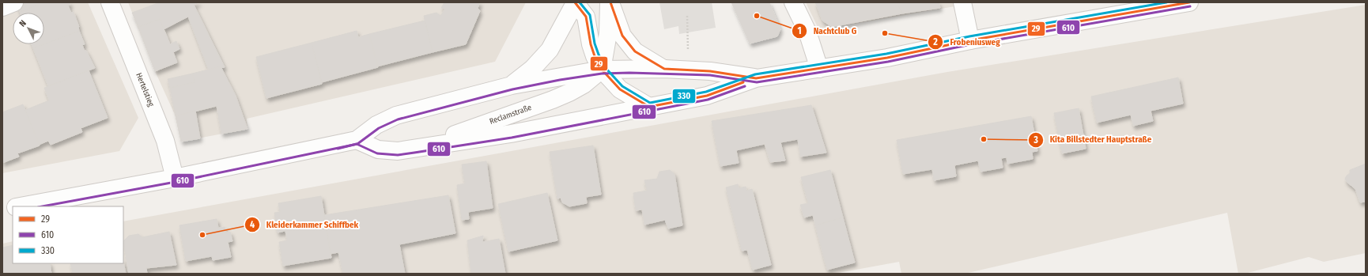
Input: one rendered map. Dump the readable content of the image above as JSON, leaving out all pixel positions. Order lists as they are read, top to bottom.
{
  "streets": {
    "street": ["Hertelstieg", "Reclamstraße"]
  },
  "places": [
    "Nachtclub G",
    "Frobeniusweg",
    "Kita Billstedter Hauptstraße",
    "Kleiderkammer Schiffbek"
  ],
  "lines": ["transit line 29", "transit line 330", "transit line 610"],
  "legend": ["29", "610", "330"],
  "north": "top left"
}
